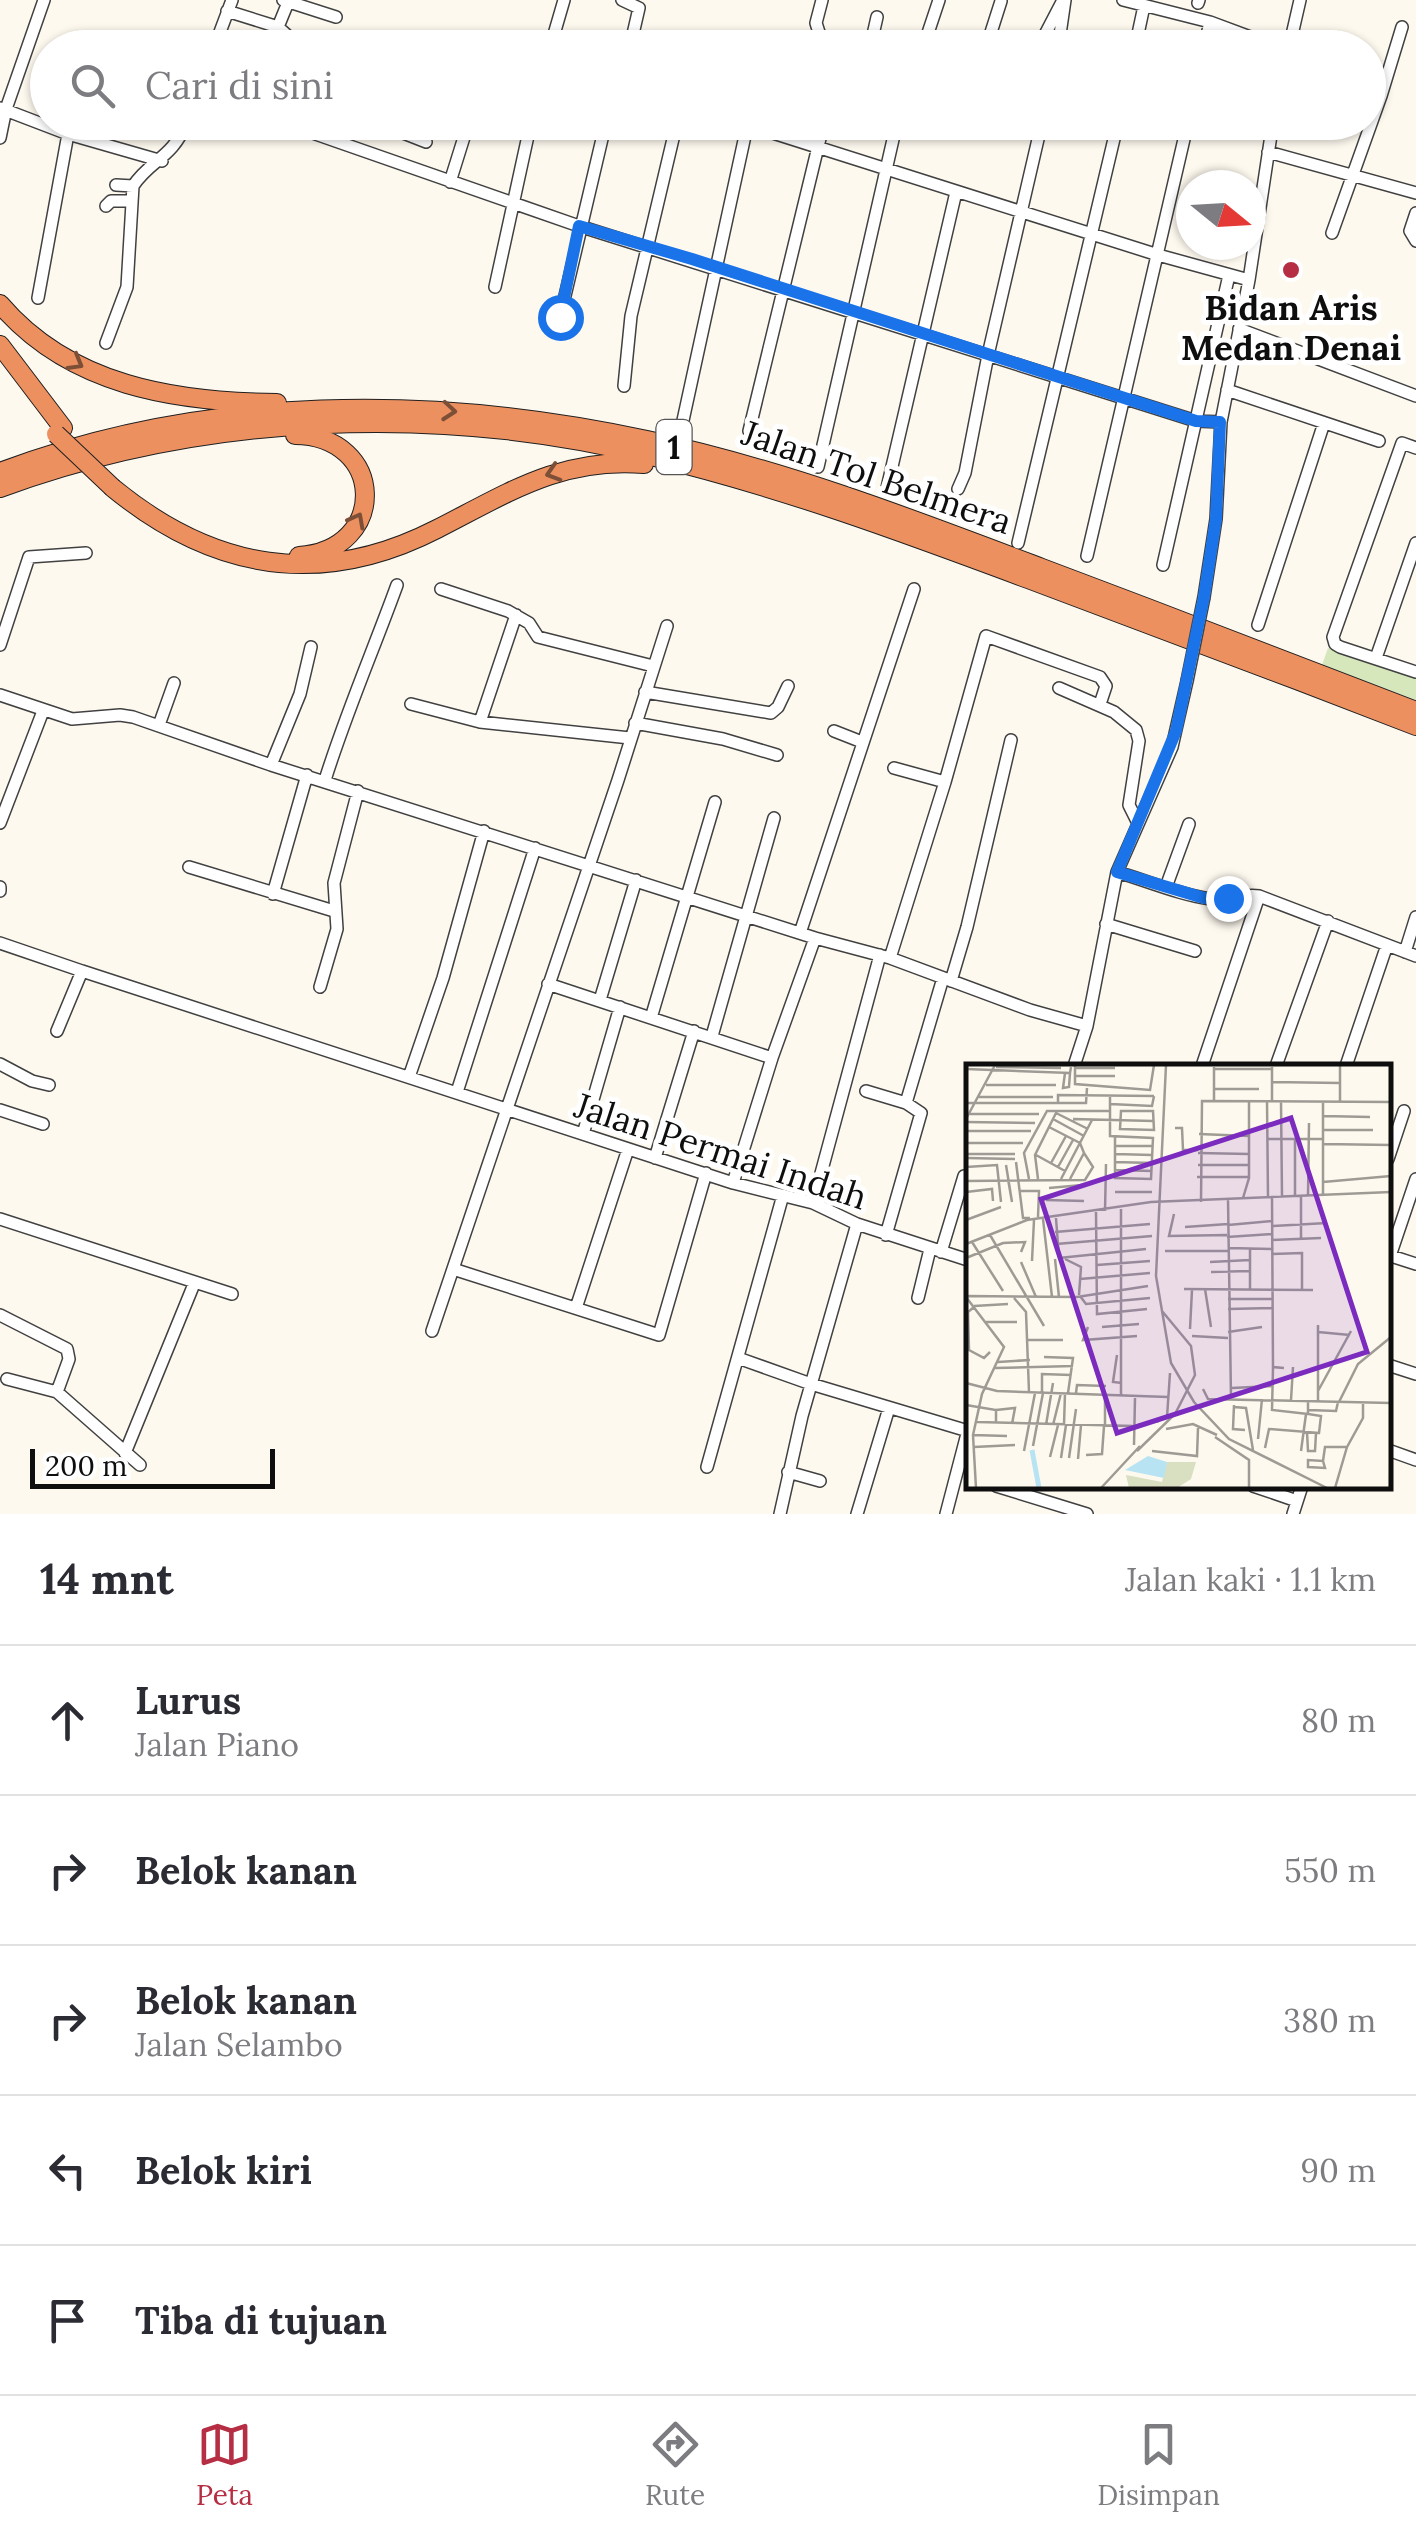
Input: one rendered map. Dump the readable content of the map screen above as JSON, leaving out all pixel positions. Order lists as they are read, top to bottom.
{
  "streets": {
    "highway": ["1", "Jalan Tol Belmera"],
    "street": ["Jalan Permai Indah"]
  },
  "places": ["Bidan Aris Medan Denai"],
  "scale_bar": "200 m",
  "north": "right",
  "page": {
    "search": "Cari di sini",
    "scale": "200 m",
    "heading": ["14 mnt", "Jalan kaki · 1.1 km"],
    "list": [
      ["Lurus", "Jalan Piano", "80 m"],
      ["Belok kanan", "550 m"],
      ["Belok kanan", "Jalan Selambo", "380 m"],
      ["Belok kiri", "90 m"],
      "Tiba di tujuan"
    ],
    "nav": ["Peta", "Rute", "Disimpan"]
  }
}
